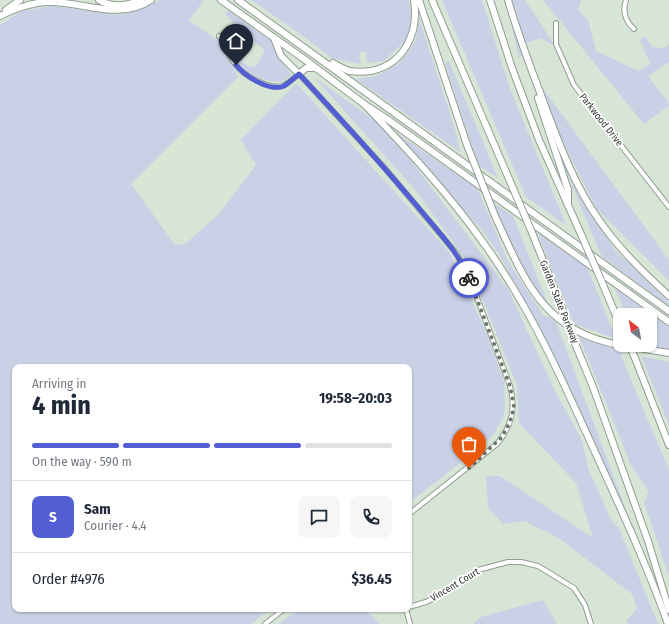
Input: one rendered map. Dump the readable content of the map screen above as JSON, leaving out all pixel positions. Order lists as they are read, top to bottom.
{
  "streets": {
    "highway": ["Garden State Parkway"],
    "street": ["Parkwood Drive", "Vincent Court"]
  },
  "north": "top left",
  "page": {
    "heading": ["4 min", "Arriving in", "19:58–20:03"],
    "panel": [
      "Sam",
      "Courier · 4.4",
      "Order #4976",
      "$36.45"
    ],
    "bar": "On the way · 590 m",
    "round": "S"
  }
}
